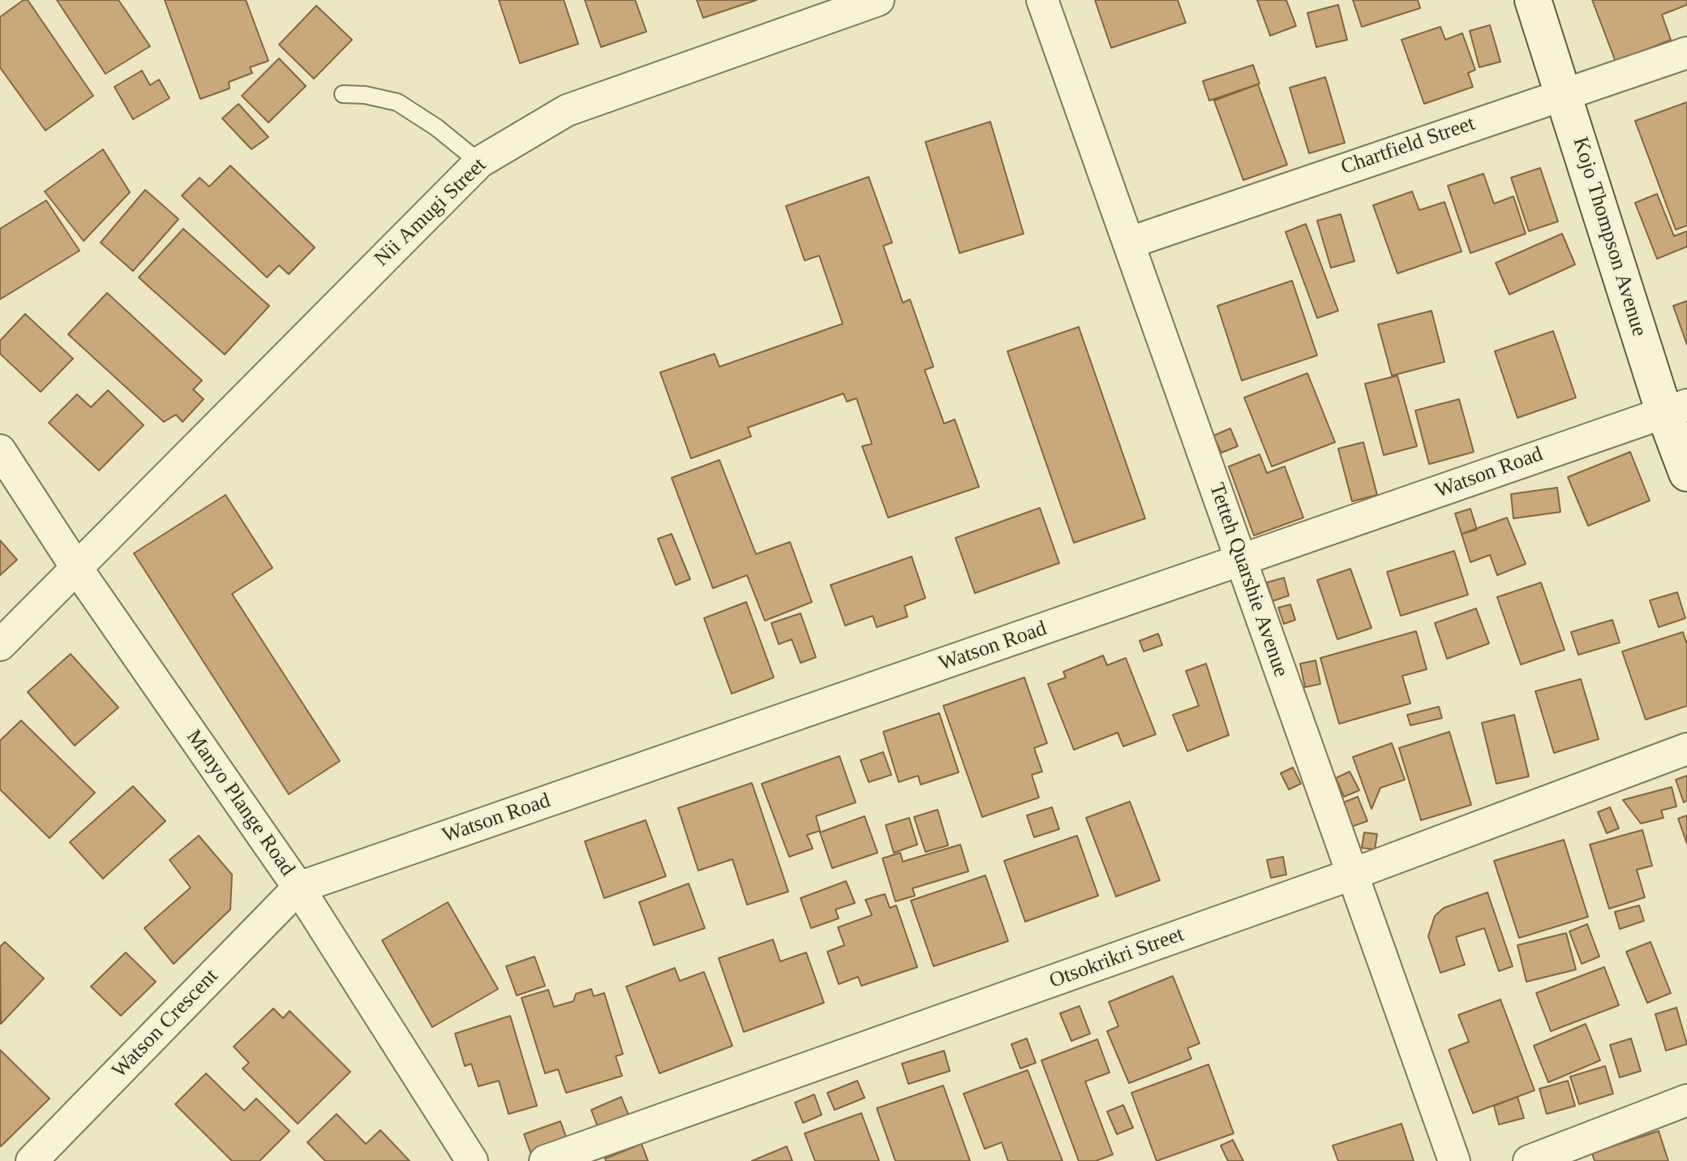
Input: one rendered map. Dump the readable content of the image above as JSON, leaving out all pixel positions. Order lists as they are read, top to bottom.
{
  "streets": {
    "main road": ["Kojo Thompson Avenue"],
    "street": [
      "Chartfield Street",
      "Nii Amugi Street",
      "Watson Road",
      "Tetteh Quarshie Avenue",
      "Manyo Plange Road",
      "Otsokrikri Street",
      "Watson Crescent"
    ]
  },
  "crossings": [
    ["Chartfield Street", "Kojo Thompson Avenue"],
    ["Chartfield Street", "Tetteh Quarshie Avenue"],
    ["Nii Amugi Street", "Manyo Plange Road"],
    ["Kojo Thompson Avenue", "Watson Road"],
    ["Watson Road", "Tetteh Quarshie Avenue"],
    ["Watson Road", "Manyo Plange Road"],
    ["Watson Road", "Watson Crescent"],
    ["Tetteh Quarshie Avenue", "Otsokrikri Street"],
    ["Manyo Plange Road", "Watson Crescent"]
  ]
}
